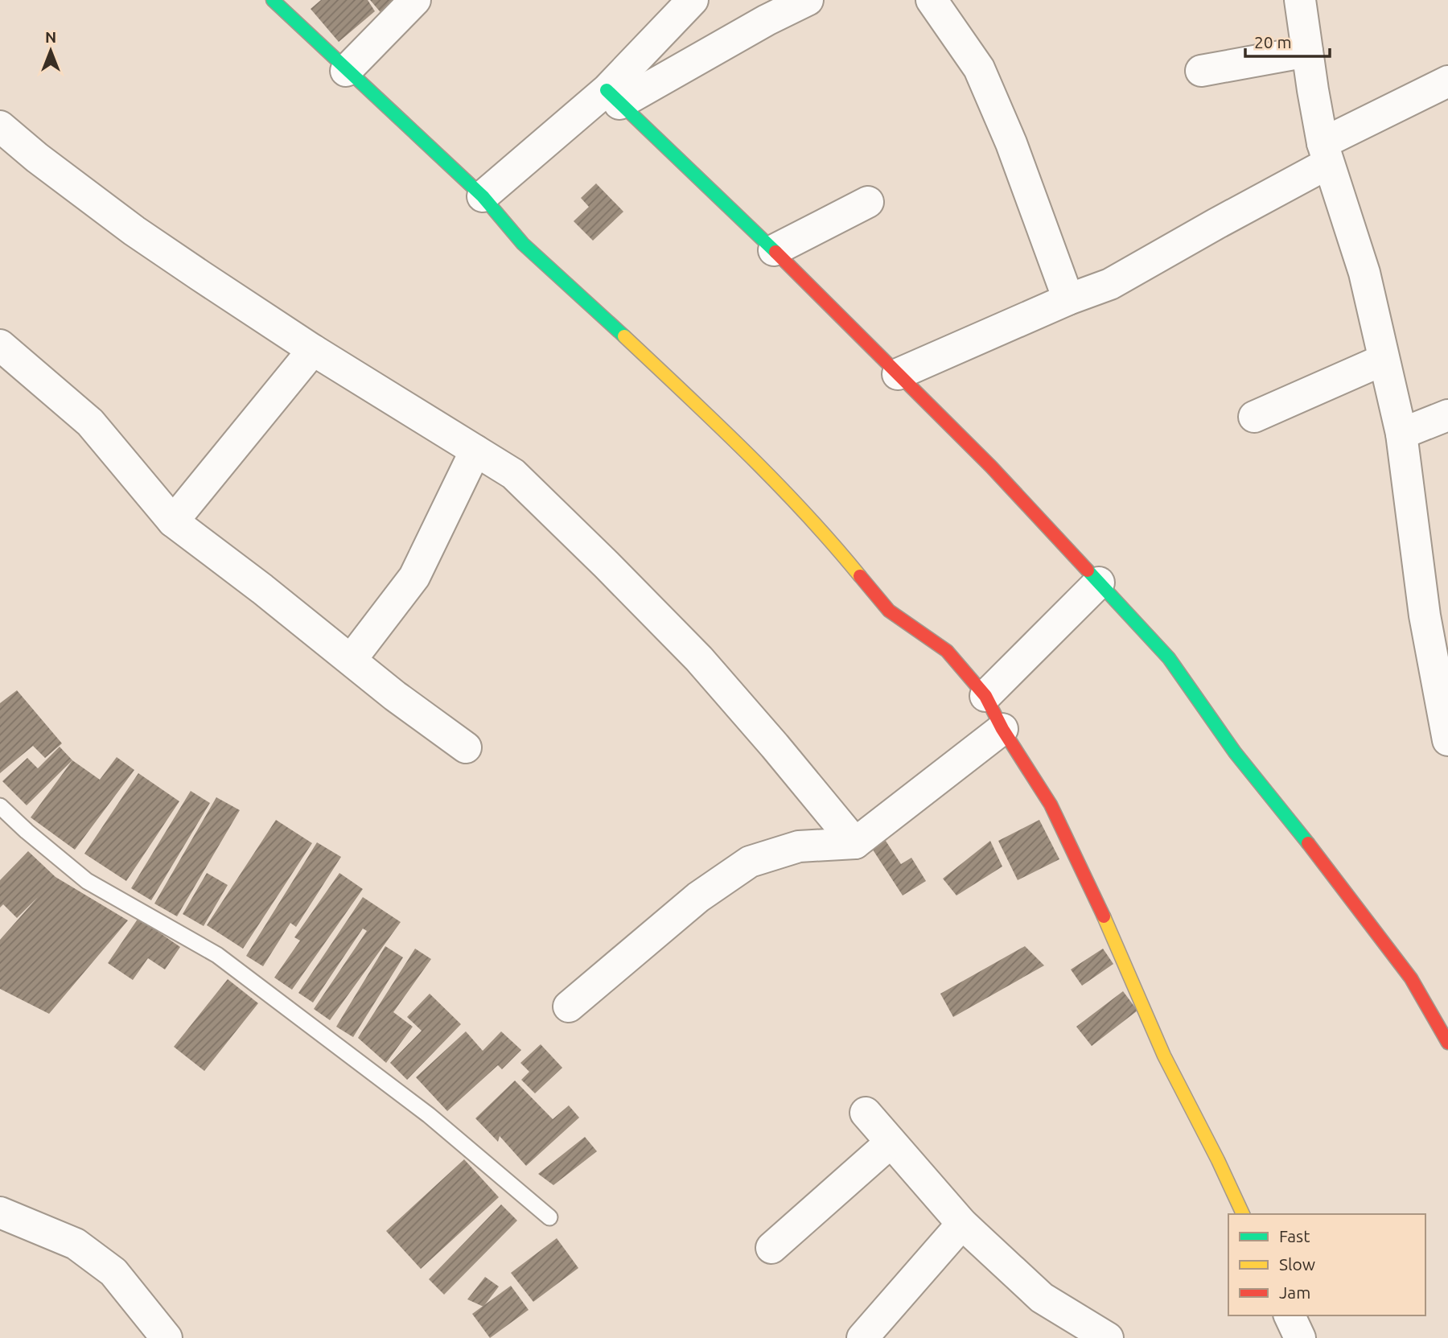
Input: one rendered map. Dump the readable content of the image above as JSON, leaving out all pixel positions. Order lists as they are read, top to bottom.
{
  "legend": ["Fast", "Slow", "Jam"],
  "scale_bar": "20 m",
  "north": "top"
}
